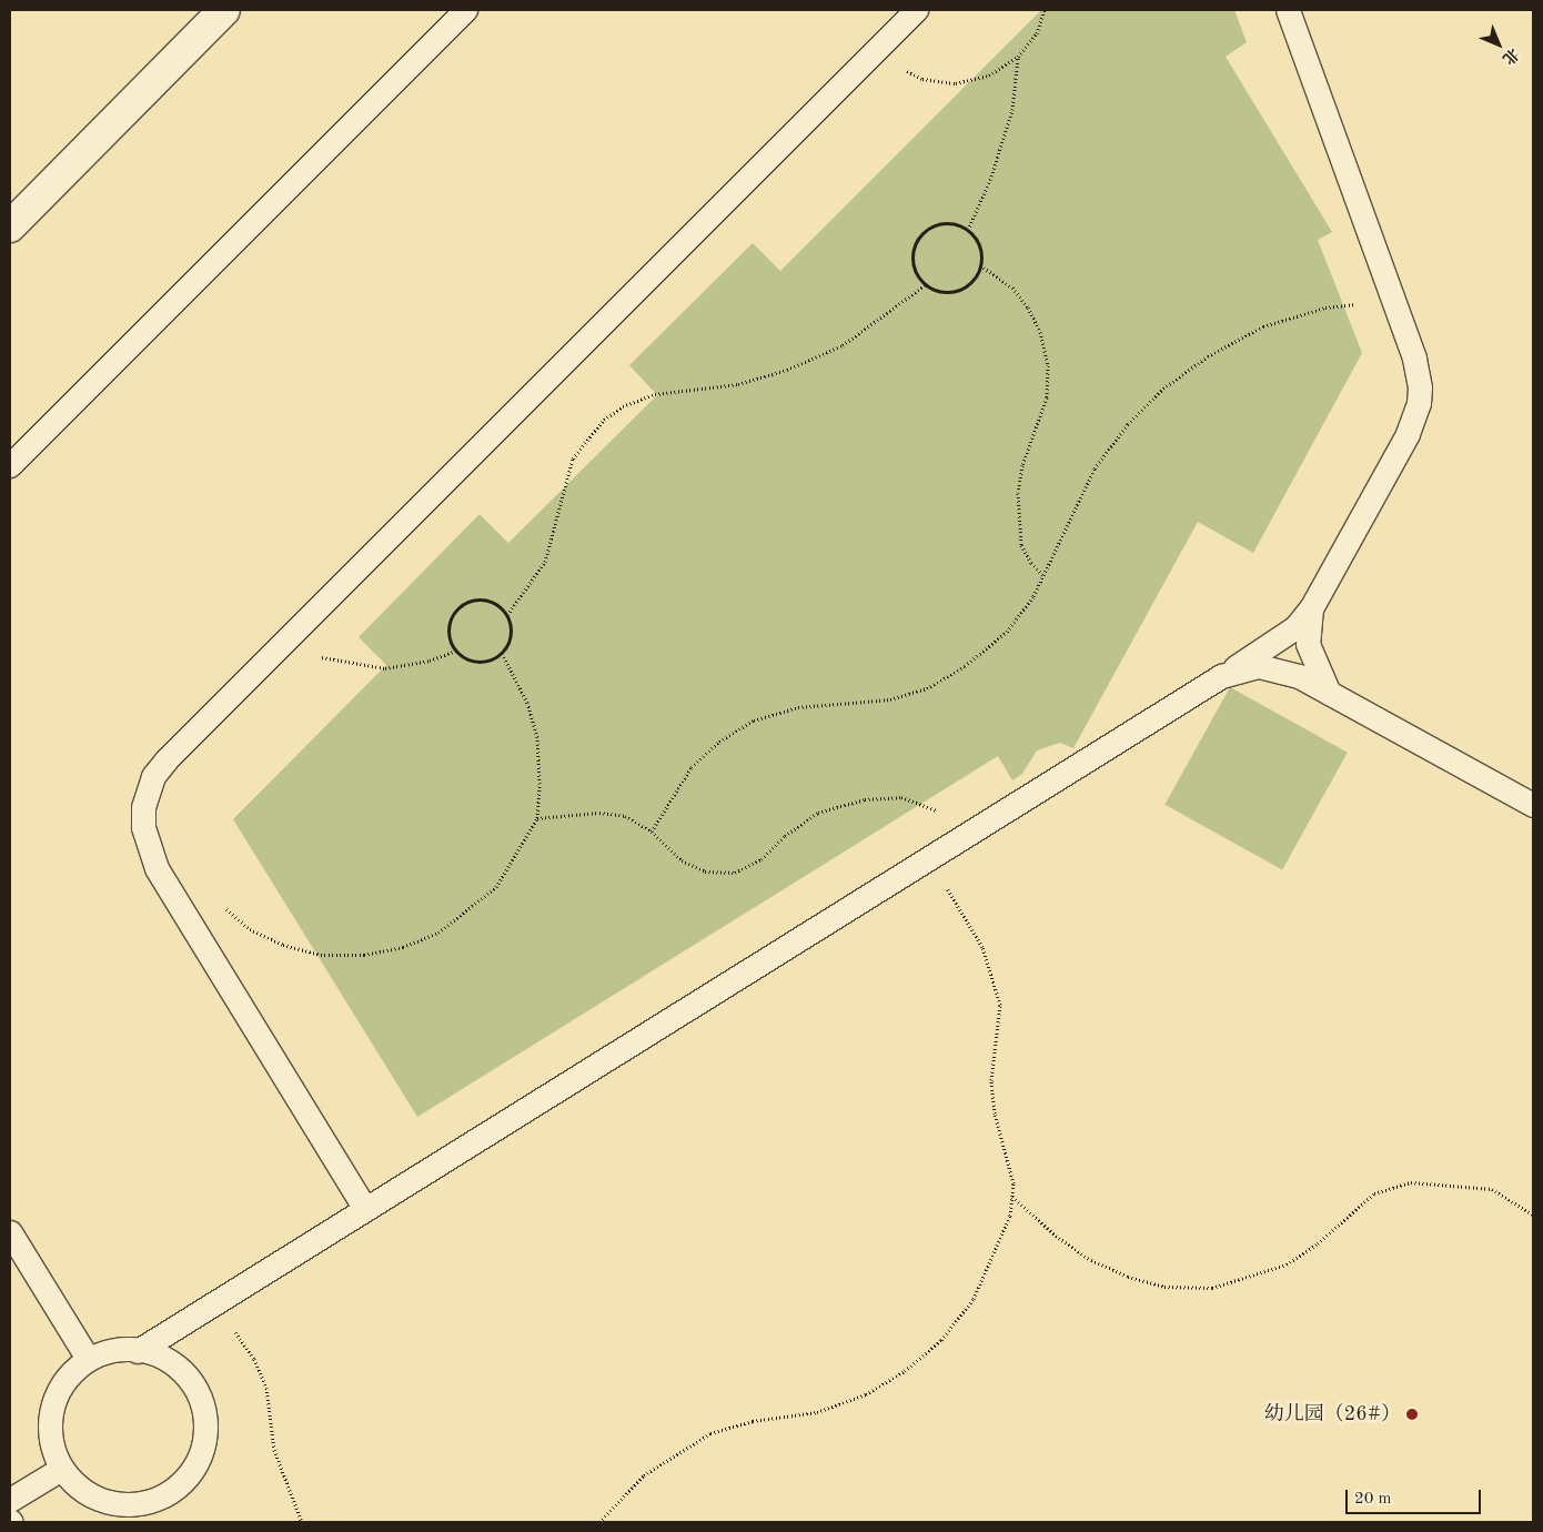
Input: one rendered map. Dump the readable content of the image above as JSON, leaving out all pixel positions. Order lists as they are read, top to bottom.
{
  "places": ["幼儿园（26#）"],
  "scale_bar": "20 m",
  "north": "bottom right"
}
